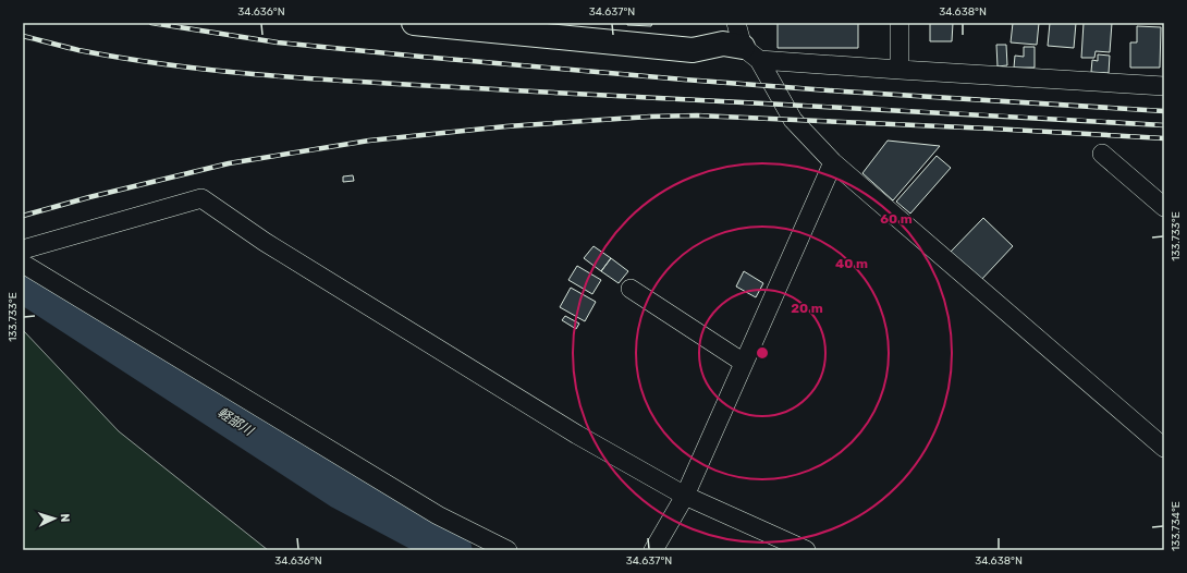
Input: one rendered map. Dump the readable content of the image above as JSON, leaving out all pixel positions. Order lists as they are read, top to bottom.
{
  "water": ["軽部川"],
  "north": "right",
  "coordinates": [
    "34.636°N",
    "34.637°N",
    "34.638°N",
    "133.733°E",
    "133.734°E"
  ],
  "rings": ["60 m", "40 m", "20 m"]
}
